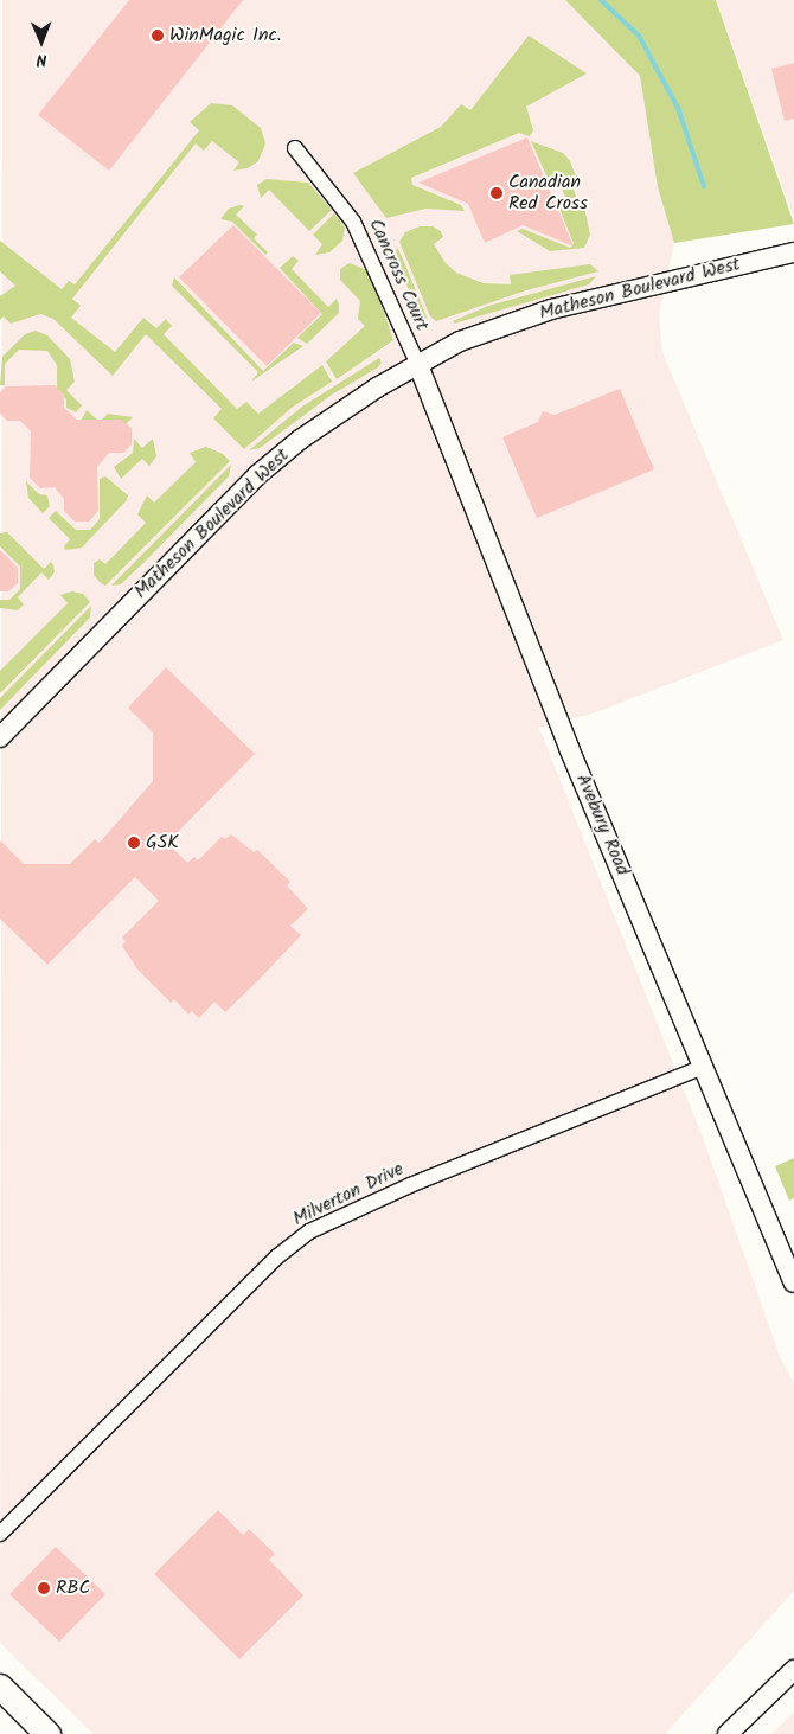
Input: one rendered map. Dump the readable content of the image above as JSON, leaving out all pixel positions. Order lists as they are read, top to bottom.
{
  "streets": {
    "street": [
      "Cancross Court",
      "Matheson Boulevard West",
      "Avebury Road",
      "Milverton Drive"
    ]
  },
  "crossings": [
    ["Cancross Court", "Matheson Boulevard West"],
    ["Cancross Court", "Avebury Road"],
    ["Matheson Boulevard West", "Avebury Road"],
    ["Avebury Road", "Milverton Drive"]
  ],
  "places": [
    "WinMagic Inc.",
    "Canadian Red Cross",
    "GSK",
    "RBC"
  ],
  "north": "bottom"
}
